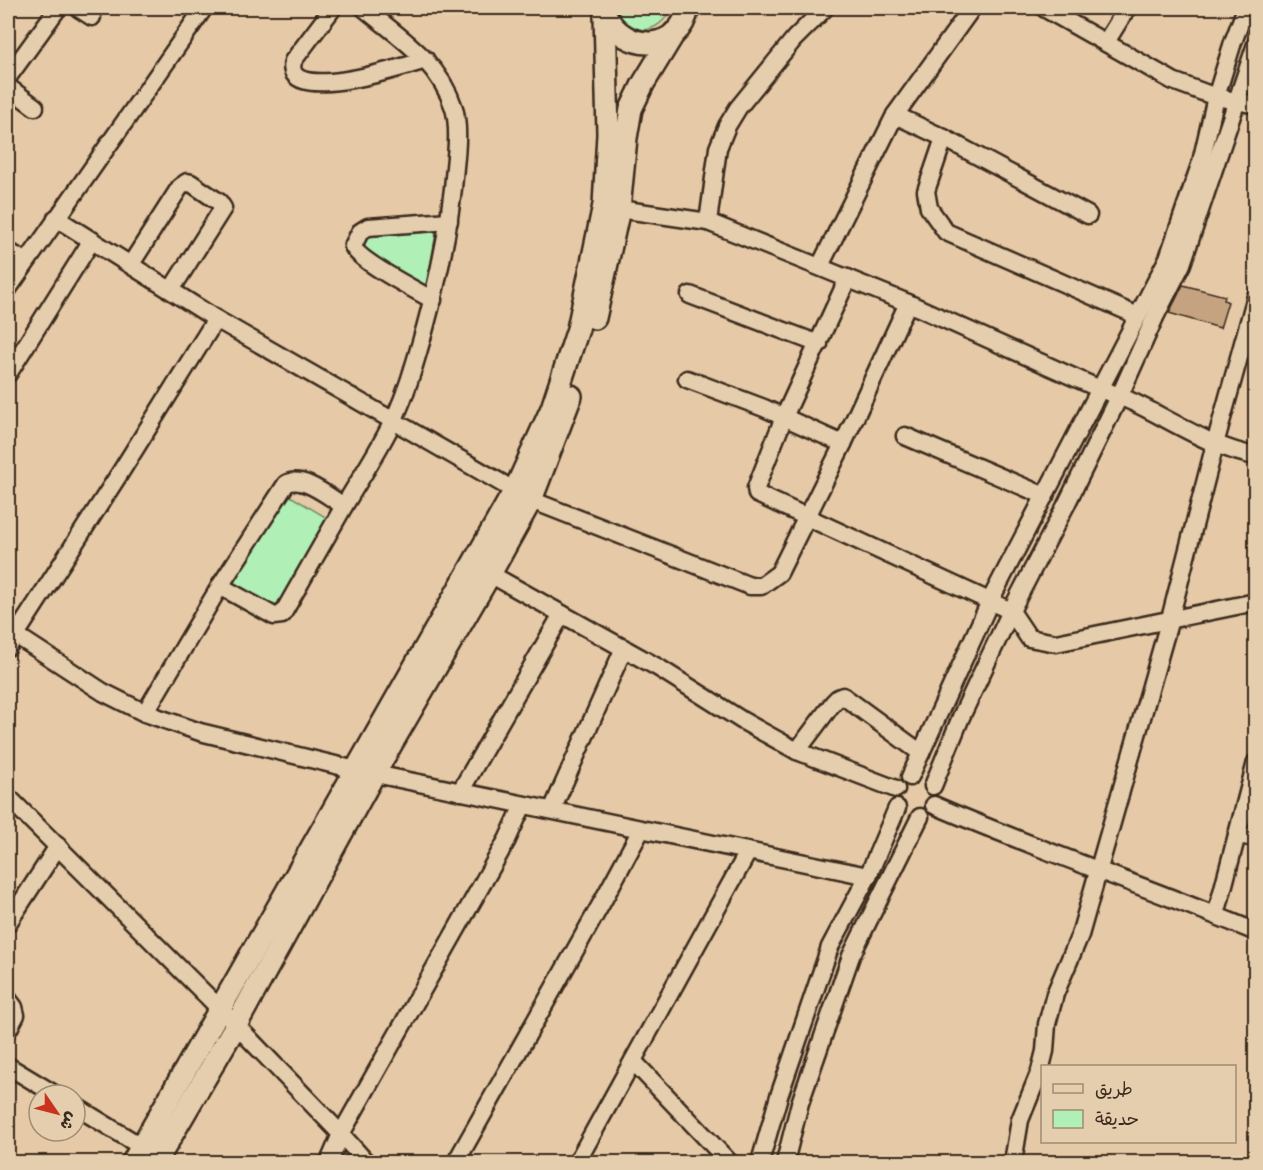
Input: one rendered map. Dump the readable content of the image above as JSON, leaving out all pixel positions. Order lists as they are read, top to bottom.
{
  "legend": ["طريق", "حديقة"],
  "north": "bottom right"
}
